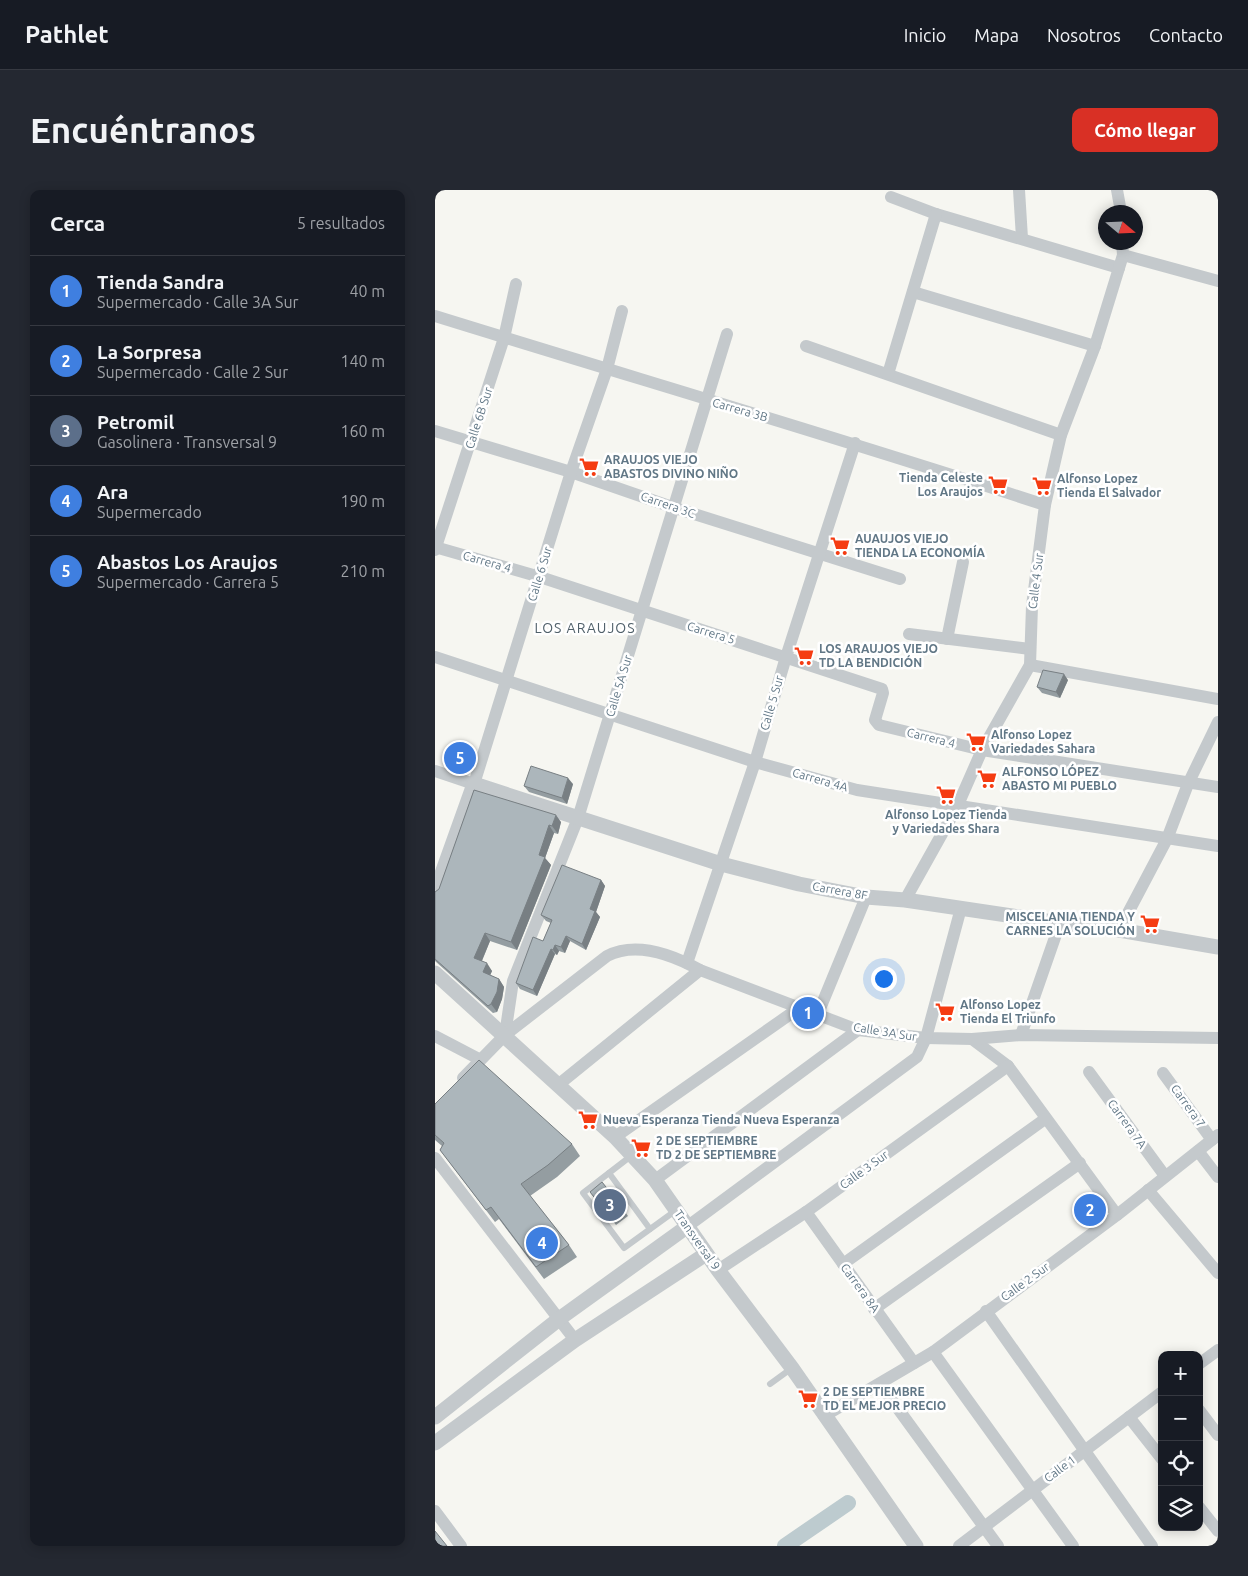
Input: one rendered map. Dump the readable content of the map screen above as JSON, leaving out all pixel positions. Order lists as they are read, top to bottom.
{
  "streets": {
    "street": [
      "Carrera 3B",
      "Calle 6B Sur",
      "Carrera 3C",
      "Carrera 4",
      "Calle 6 Sur",
      "Calle 4 Sur",
      "Carrera 5",
      "Calle 5A Sur",
      "Calle 5 Sur",
      "Carrera 4A",
      "Carrera 8F",
      "Calle 3A Sur",
      "Carrera 7",
      "Carrera 7A",
      "Calle 3 Sur",
      "Transversal 9",
      "Calle 2 Sur",
      "Carrera 8A",
      "Calle 1"
    ]
  },
  "crossings": [
    ["Carrera 3B", "Calle 6B Sur"],
    ["Carrera 3B", "Calle 6 Sur"],
    ["Carrera 3B", "Calle 4 Sur"],
    ["Carrera 3B", "Calle 5A Sur"],
    ["Carrera 3B", "Calle 5 Sur"],
    ["Calle 6B Sur", "Carrera 3C"],
    ["Calle 6B Sur", "Carrera 4"],
    ["Carrera 3C", "Calle 6 Sur"],
    ["Carrera 3C", "Calle 5A Sur"],
    ["Carrera 3C", "Calle 5 Sur"],
    ["Carrera 4", "Calle 6 Sur"],
    ["Carrera 4", "Calle 4 Sur"],
    ["Carrera 4", "Carrera 5"],
    ["Calle 6 Sur", "Carrera 5"],
    ["Calle 6 Sur", "Carrera 4A"],
    ["Calle 6 Sur", "Carrera 8F"],
    ["Calle 4 Sur", "Carrera 4A"],
    ["Calle 4 Sur", "Carrera 8F"],
    ["Carrera 5", "Calle 5A Sur"],
    ["Carrera 5", "Calle 5 Sur"],
    ["Calle 5A Sur", "Carrera 4A"],
    ["Calle 5A Sur", "Carrera 8F"],
    ["Calle 5A Sur", "Calle 3A Sur"],
    ["Calle 5A Sur", "Transversal 9"],
    ["Calle 5 Sur", "Carrera 4A"],
    ["Calle 5 Sur", "Carrera 8F"],
    ["Calle 5 Sur", "Calle 3A Sur"],
    ["Calle 3A Sur", "Transversal 9"],
    ["Carrera 7", "Calle 2 Sur"],
    ["Carrera 7A", "Calle 2 Sur"],
    ["Calle 3 Sur", "Transversal 9"],
    ["Calle 3 Sur", "Carrera 8A"],
    ["Transversal 9", "Calle 2 Sur"],
    ["Calle 2 Sur", "Carrera 8A"]
  ],
  "districts": ["LOS ARAUJOS"],
  "places": {
    "supermarket": [
      "ARAUJOS VIEJO ABASTOS DIVINO NIÑO",
      "Tienda Celeste Los Araujos",
      "Alfonso Lopez Tienda El Salvador",
      "AUAUJOS VIEJO TIENDA LA ECONOMÍA",
      "LOS ARAUJOS VIEJO TD LA BENDICIÓN",
      "Alfonso Lopez Variedades Sahara",
      "ALFONSO LÓPEZ ABASTO MI PUEBLO",
      "Alfonso Lopez Tienda y Variedades Shara",
      "MISCELANIA TIENDA Y CARNES LA SOLUCIÓN",
      "Alfonso Lopez Tienda El Triunfo",
      "Nueva Esperanza Tienda Nueva Esperanza",
      "2 DE SEPTIEMBRE TD 2 DE SEPTIEMBRE",
      "2 DE SEPTIEMBRE TD EL MEJOR PRECIO"
    ]
  },
  "north": "right",
  "page": {
    "header": "Pathlet",
    "nav": [
      "Inicio",
      "Mapa",
      "Nosotros",
      "Contacto"
    ],
    "buttons": "Cómo llegar",
    "title": "Encuéntranos",
    "heading": ["Cerca", "5 resultados"],
    "list": [
      {
        "mark": "1",
        "name": "Tienda Sandra",
        "note": "Supermercado · Calle 3A Sur",
        "value": "40 m"
      },
      {
        "mark": "2",
        "name": "La Sorpresa",
        "note": "Supermercado · Calle 2 Sur",
        "value": "140 m"
      },
      {
        "mark": "3",
        "name": "Petromil",
        "note": "Gasolinera · Transversal 9",
        "value": "160 m"
      },
      {
        "mark": "4",
        "name": "Ara",
        "note": "Supermercado",
        "value": "190 m"
      },
      {
        "mark": "5",
        "name": "Abastos Los Araujos",
        "note": "Supermercado · Carrera 5",
        "value": "210 m"
      }
    ],
    "pins": [
      "5",
      "1",
      "3",
      "2",
      "4"
    ],
    "map_buttons": ["+", "−"]
  }
}
